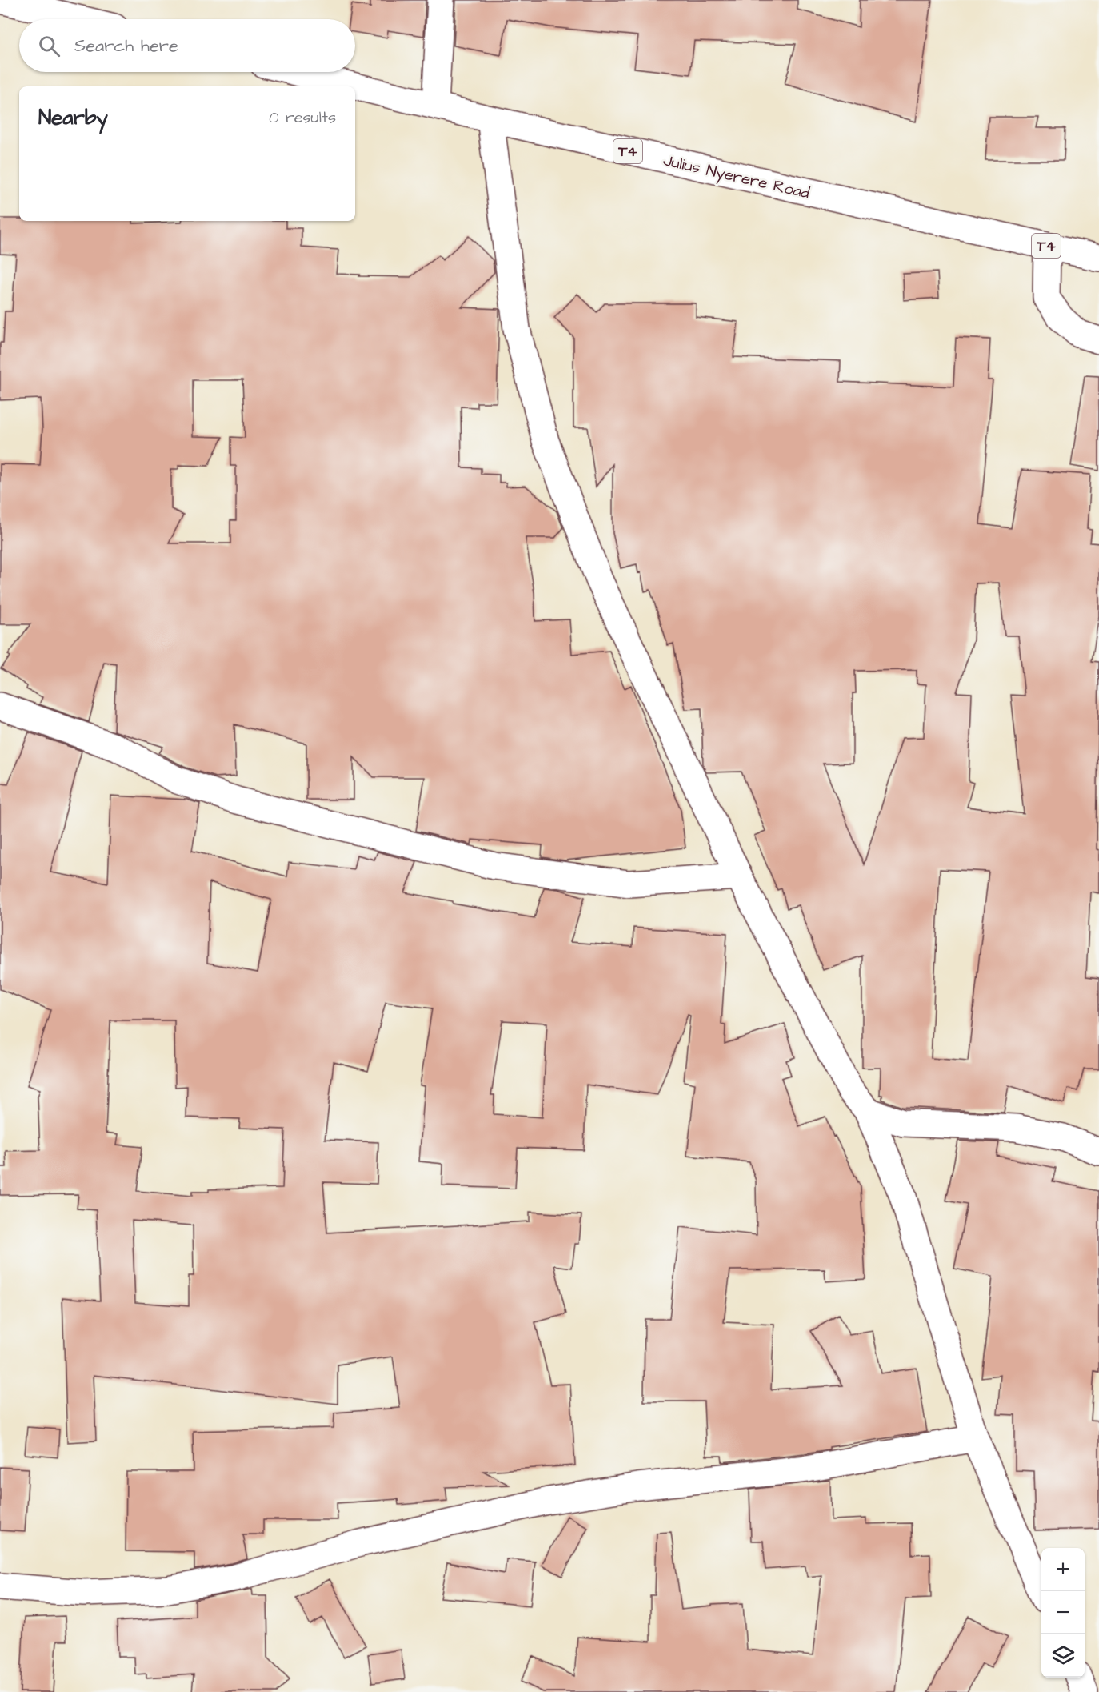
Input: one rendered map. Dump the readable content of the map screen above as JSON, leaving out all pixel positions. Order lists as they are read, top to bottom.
{
  "streets": {
    "main road": ["T4", "Julius Nyerere Road"]
  },
  "page": {
    "search": "Search here",
    "heading": ["Nearby", "0 results"],
    "map_buttons": ["+", "−"]
  }
}
